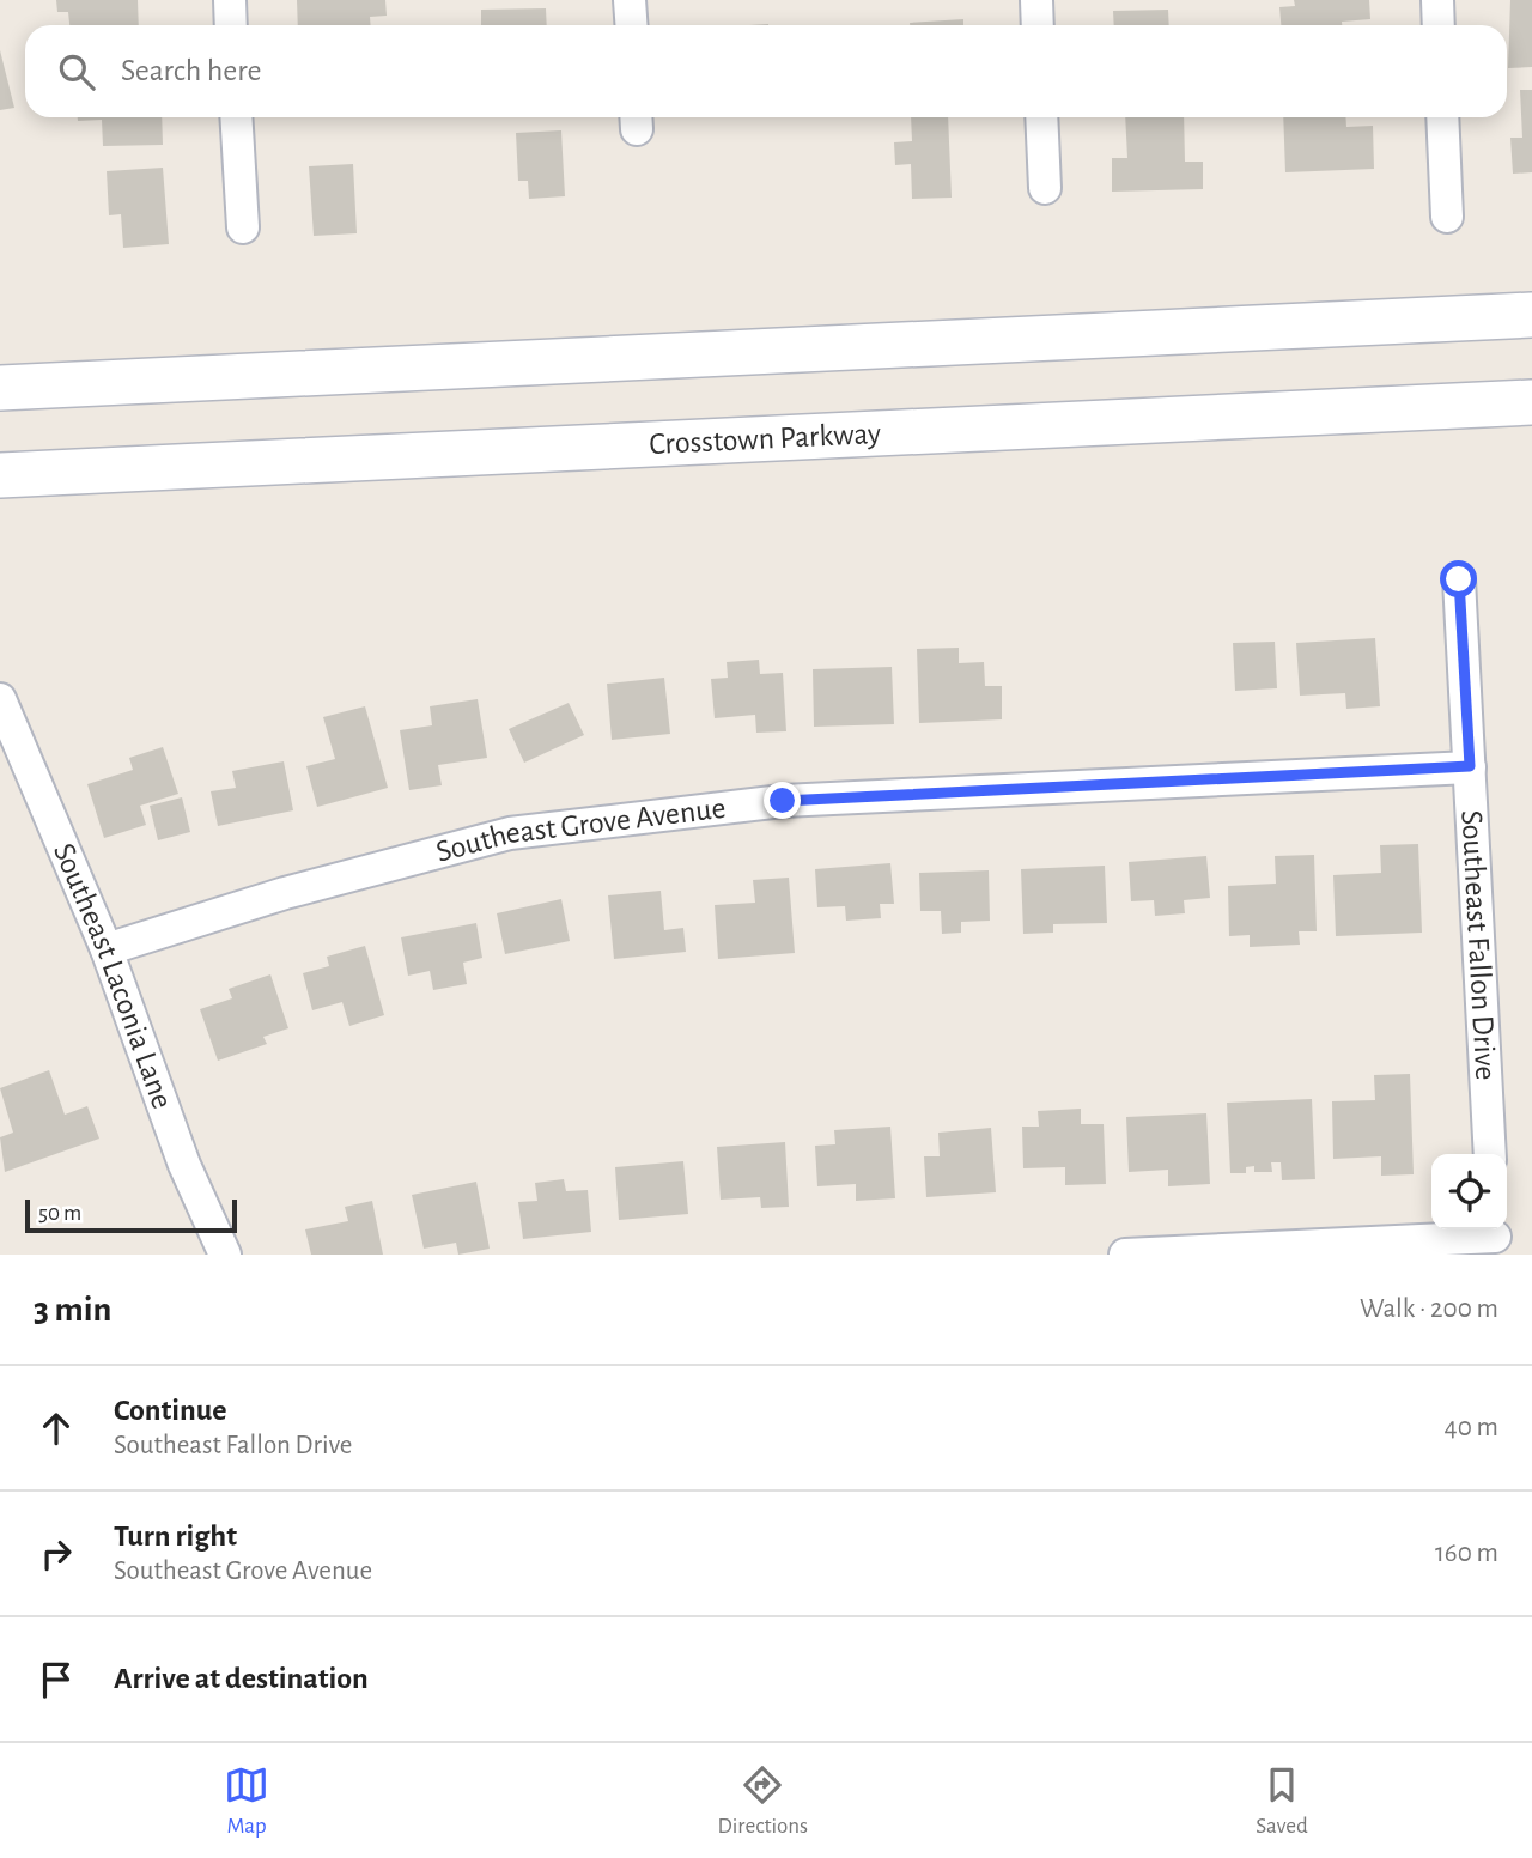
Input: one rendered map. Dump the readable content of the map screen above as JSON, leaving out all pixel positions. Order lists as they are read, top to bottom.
{
  "streets": {
    "main road": ["Crosstown Parkway"],
    "street": ["Southeast Grove Avenue", "Southeast Fallon Drive", "Southeast Laconia Lane"]
  },
  "crossings": [
    ["Southeast Grove Avenue", "Southeast Fallon Drive"],
    ["Southeast Grove Avenue", "Southeast Laconia Lane"]
  ],
  "scale_bar": "50 m",
  "page": {
    "search": "Search here",
    "scale": "50 m",
    "heading": ["3 min", "Walk · 200 m"],
    "list": [
      ["Continue", "Southeast Fallon Drive", "40 m"],
      ["Turn right", "Southeast Grove Avenue", "160 m"],
      "Arrive at destination"
    ],
    "nav": ["Map", "Directions", "Saved"]
  }
}
